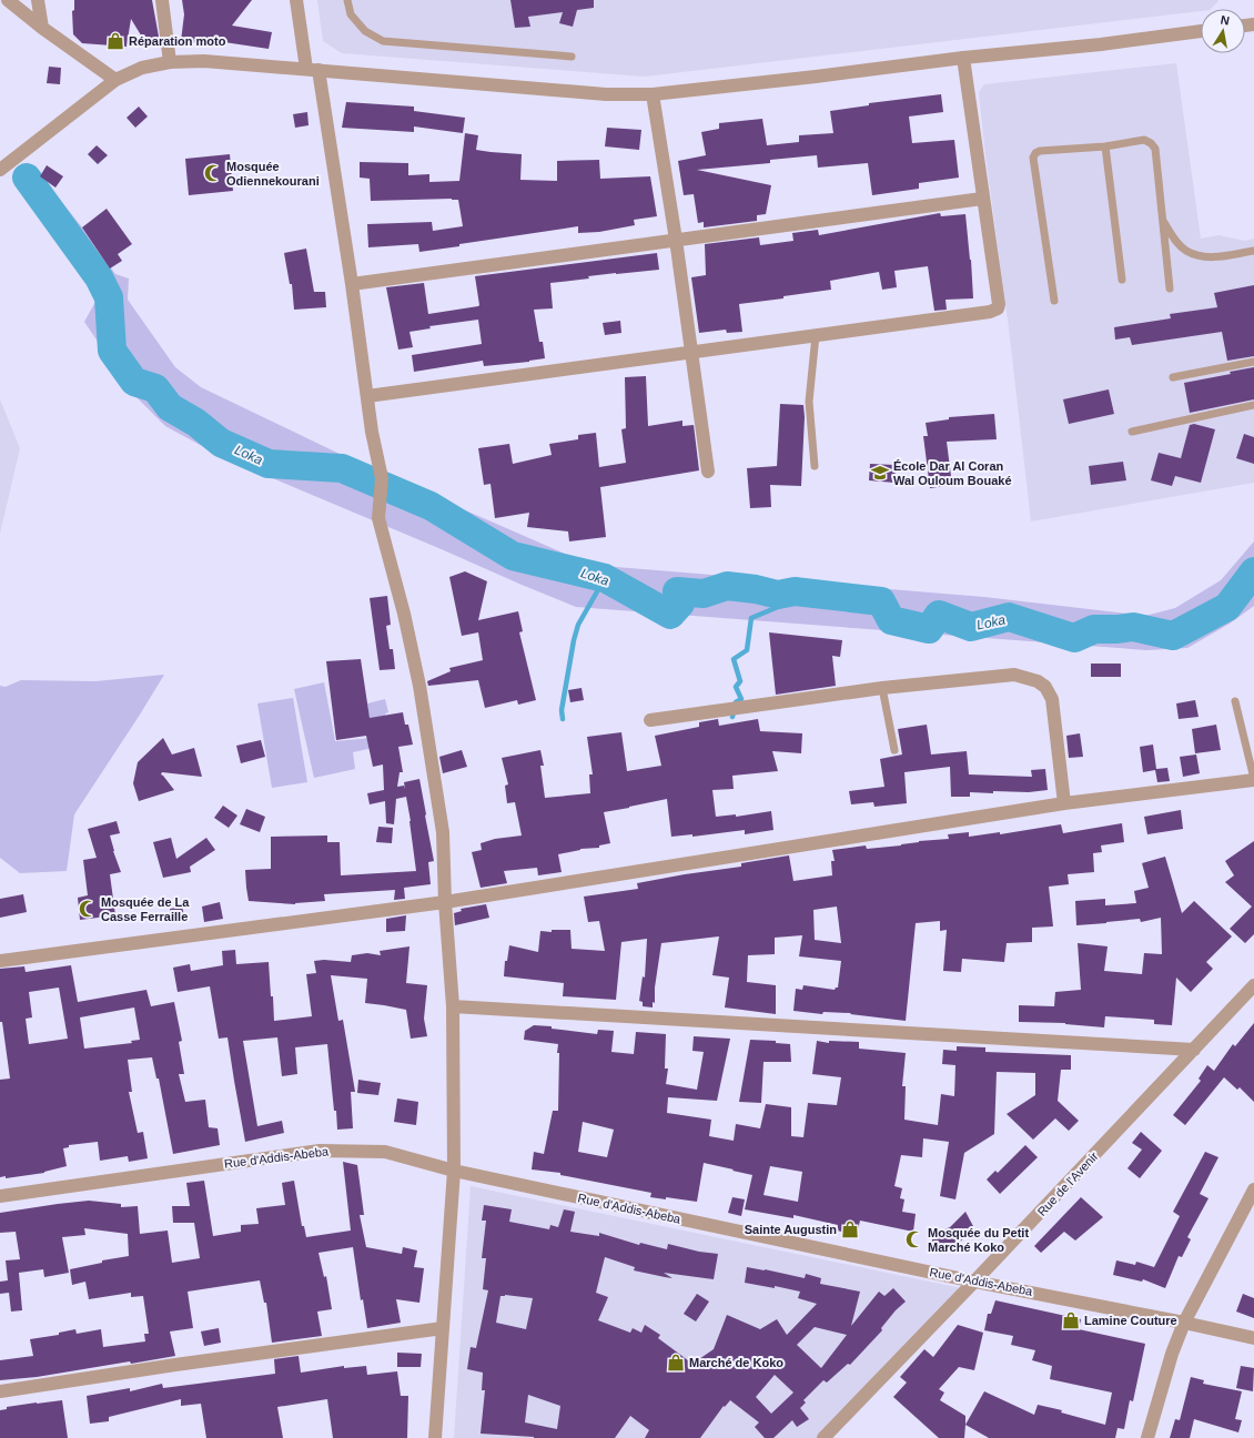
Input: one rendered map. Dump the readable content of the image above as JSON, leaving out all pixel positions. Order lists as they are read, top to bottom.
{
  "streets": {
    "street": ["Rue d'Addis-Abeba", "Rue de l'Avenir"]
  },
  "crossings": [
    ["Rue d'Addis-Abeba", "Rue de l'Avenir"]
  ],
  "water": ["Loka"],
  "places": {
    "shop": [
      "Réparation moto",
      "Sainte Augustin",
      "Lamine Couture",
      "Marché de Koko"
    ],
    "mosque": ["Mosquée Odiennekourani", "Mosquée de La Casse Ferraille", "Mosquée du Petit Marché Koko"],
    "school or university": ["École Dar Al Coran Wal Ouloum Bouaké"]
  },
  "north": "top"
}
